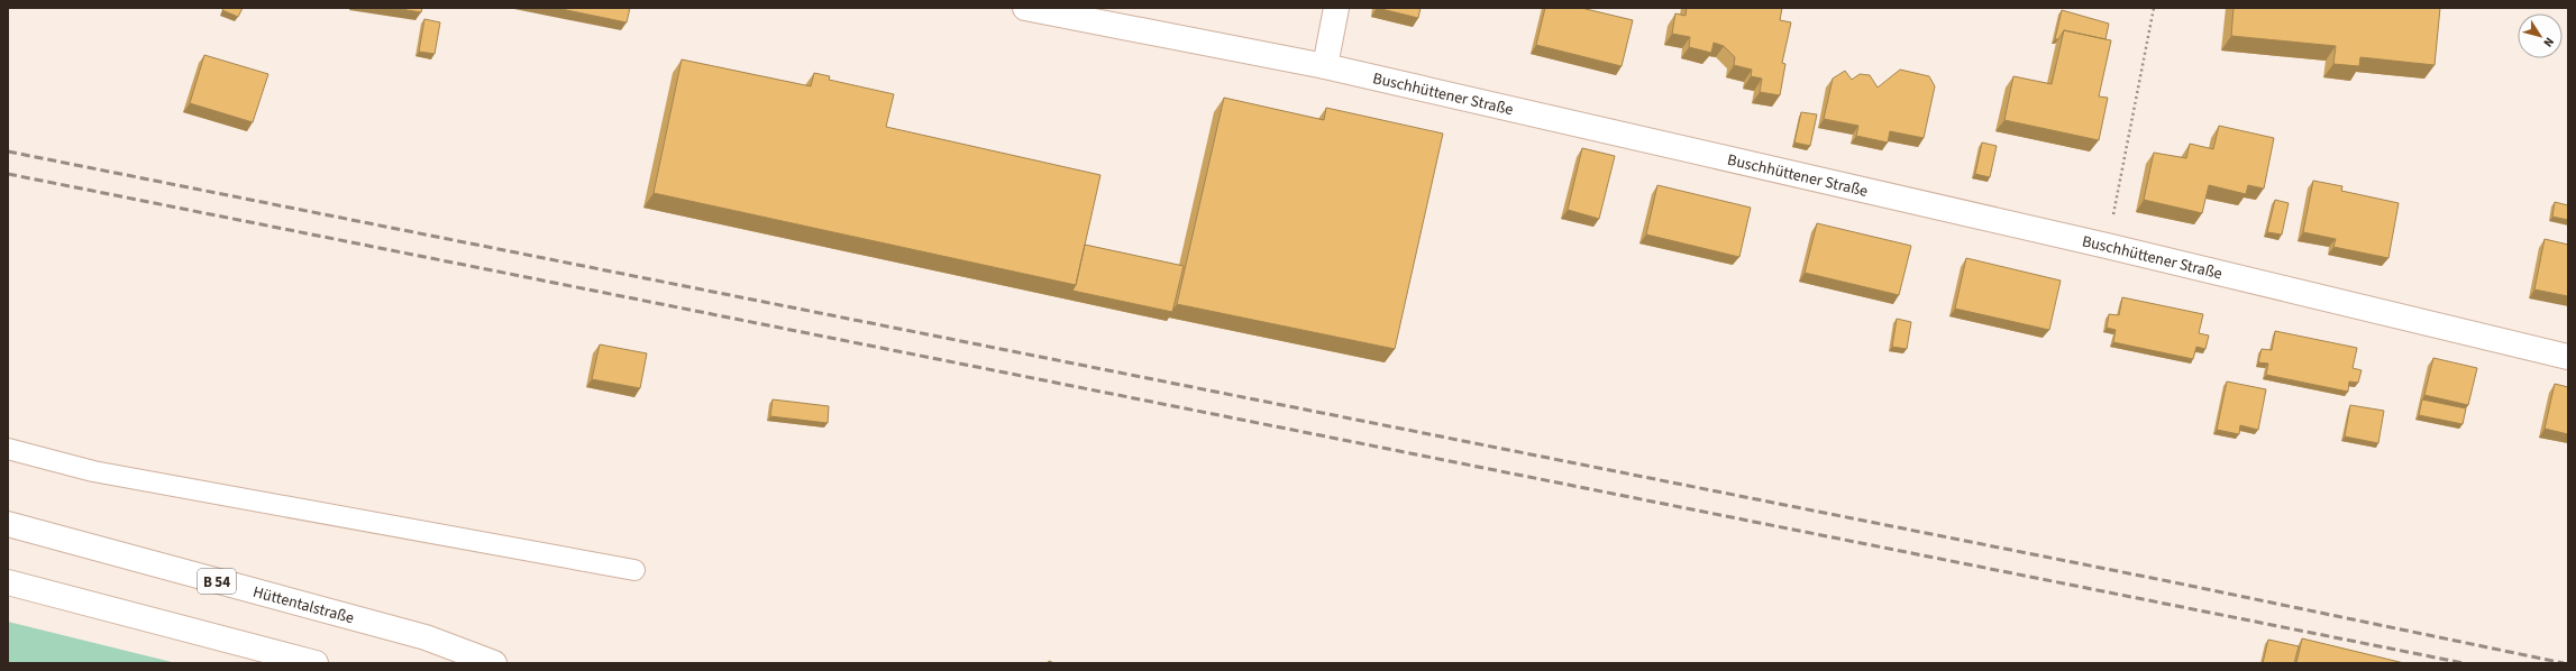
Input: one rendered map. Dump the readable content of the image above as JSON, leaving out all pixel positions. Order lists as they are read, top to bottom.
{
  "streets": {
    "main road": ["Buschhüttener Straße", "B 54", "Hüttentalstraße"]
  },
  "north": "bottom right"
}
